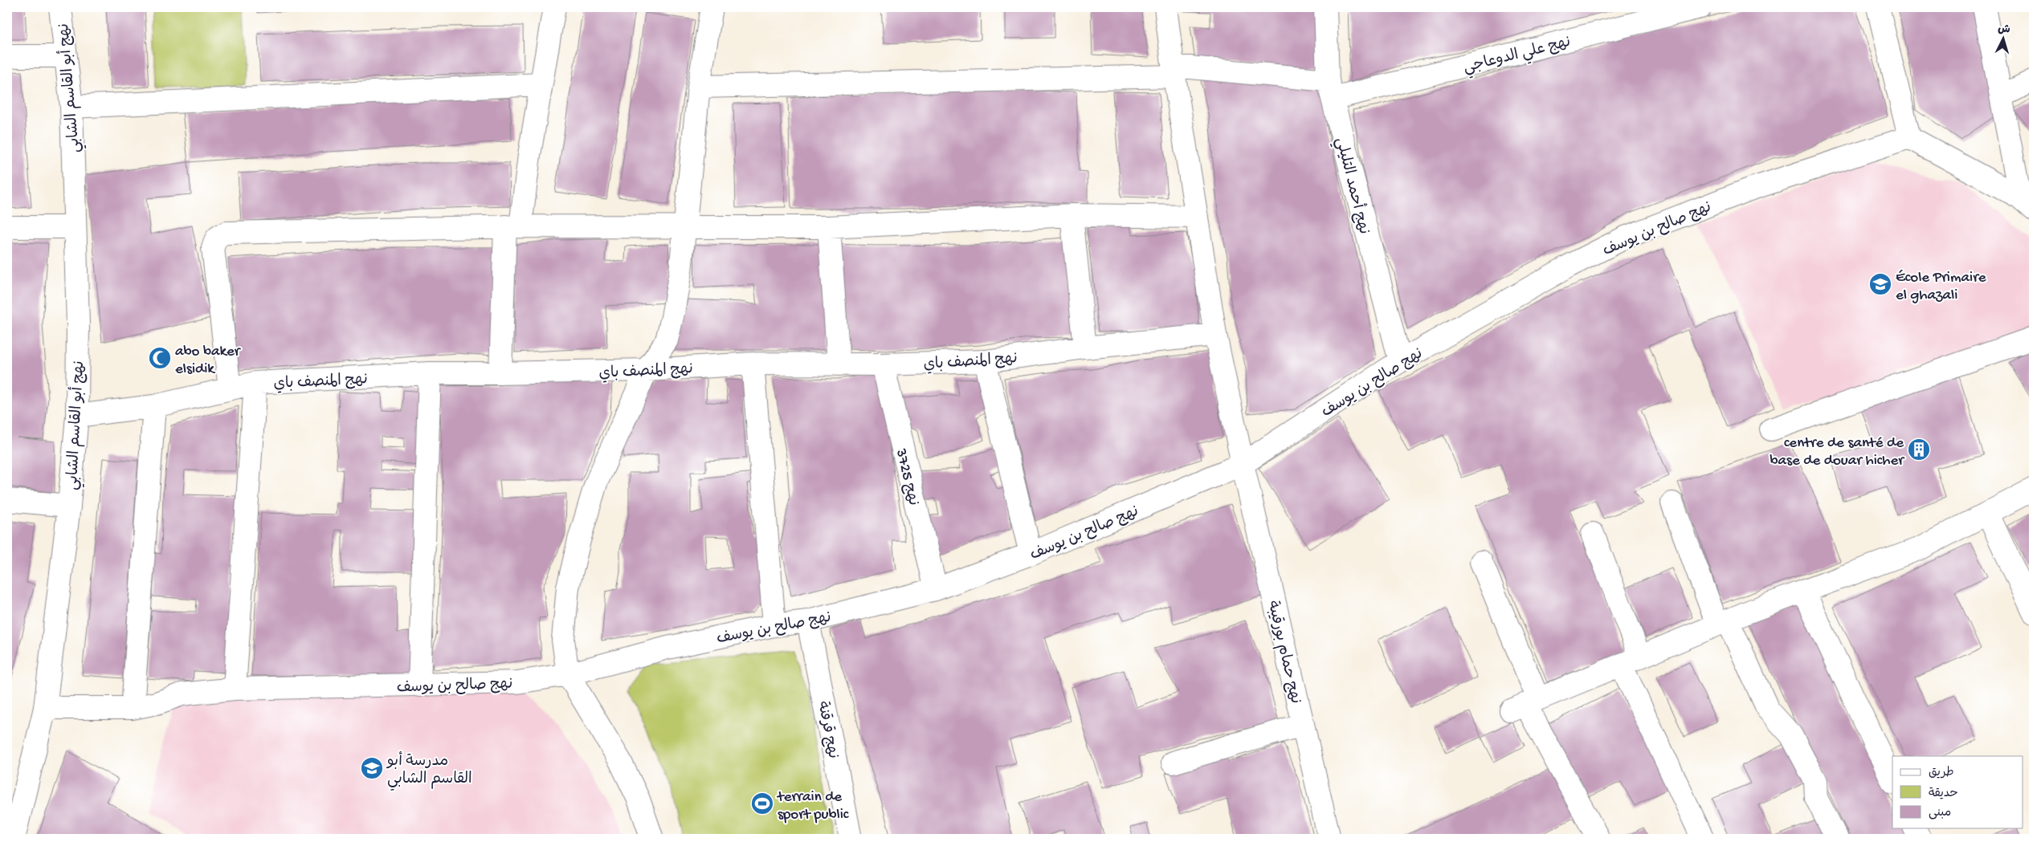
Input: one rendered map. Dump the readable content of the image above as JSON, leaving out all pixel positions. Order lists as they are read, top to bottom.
{
  "streets": {
    "street": [
      "نهج علي الدوعاجي",
      "نهج أبو القاسم الشابي",
      "نهج أحمد التليلي",
      "نهج صالح بن يوسف",
      "نهج المنصف باي",
      "نهج 3725",
      "نهج حمام بورقيبة",
      "نهج قرقنة"
    ]
  },
  "crossings": [
    ["نهج علي الدوعاجي", "نهج أحمد التليلي"],
    ["نهج علي الدوعاجي", "نهج حمام بورقيبة"],
    ["نهج أبو القاسم الشابي", "نهج صالح بن يوسف"],
    ["نهج أبو القاسم الشابي", "نهج المنصف باي"],
    ["نهج أحمد التليلي", "نهج صالح بن يوسف"],
    ["نهج صالح بن يوسف", "نهج 3725"],
    ["نهج صالح بن يوسف", "نهج حمام بورقيبة"],
    ["نهج صالح بن يوسف", "نهج قرقنة"],
    ["نهج المنصف باي", "نهج 3725"],
    ["نهج المنصف باي", "نهج حمام بورقيبة"]
  ],
  "places": {
    "school or university": ["École Primaire el ghazali", "مدرسة أبو القاسم الشابي"],
    "mosque": ["abo baker elsidik"],
    "building": ["centre de santé de base de douar hicher"],
    "sports": ["terrain de sport public"]
  },
  "legend": ["طريق", "حديقة", "مبنى"],
  "north": "top"
}
